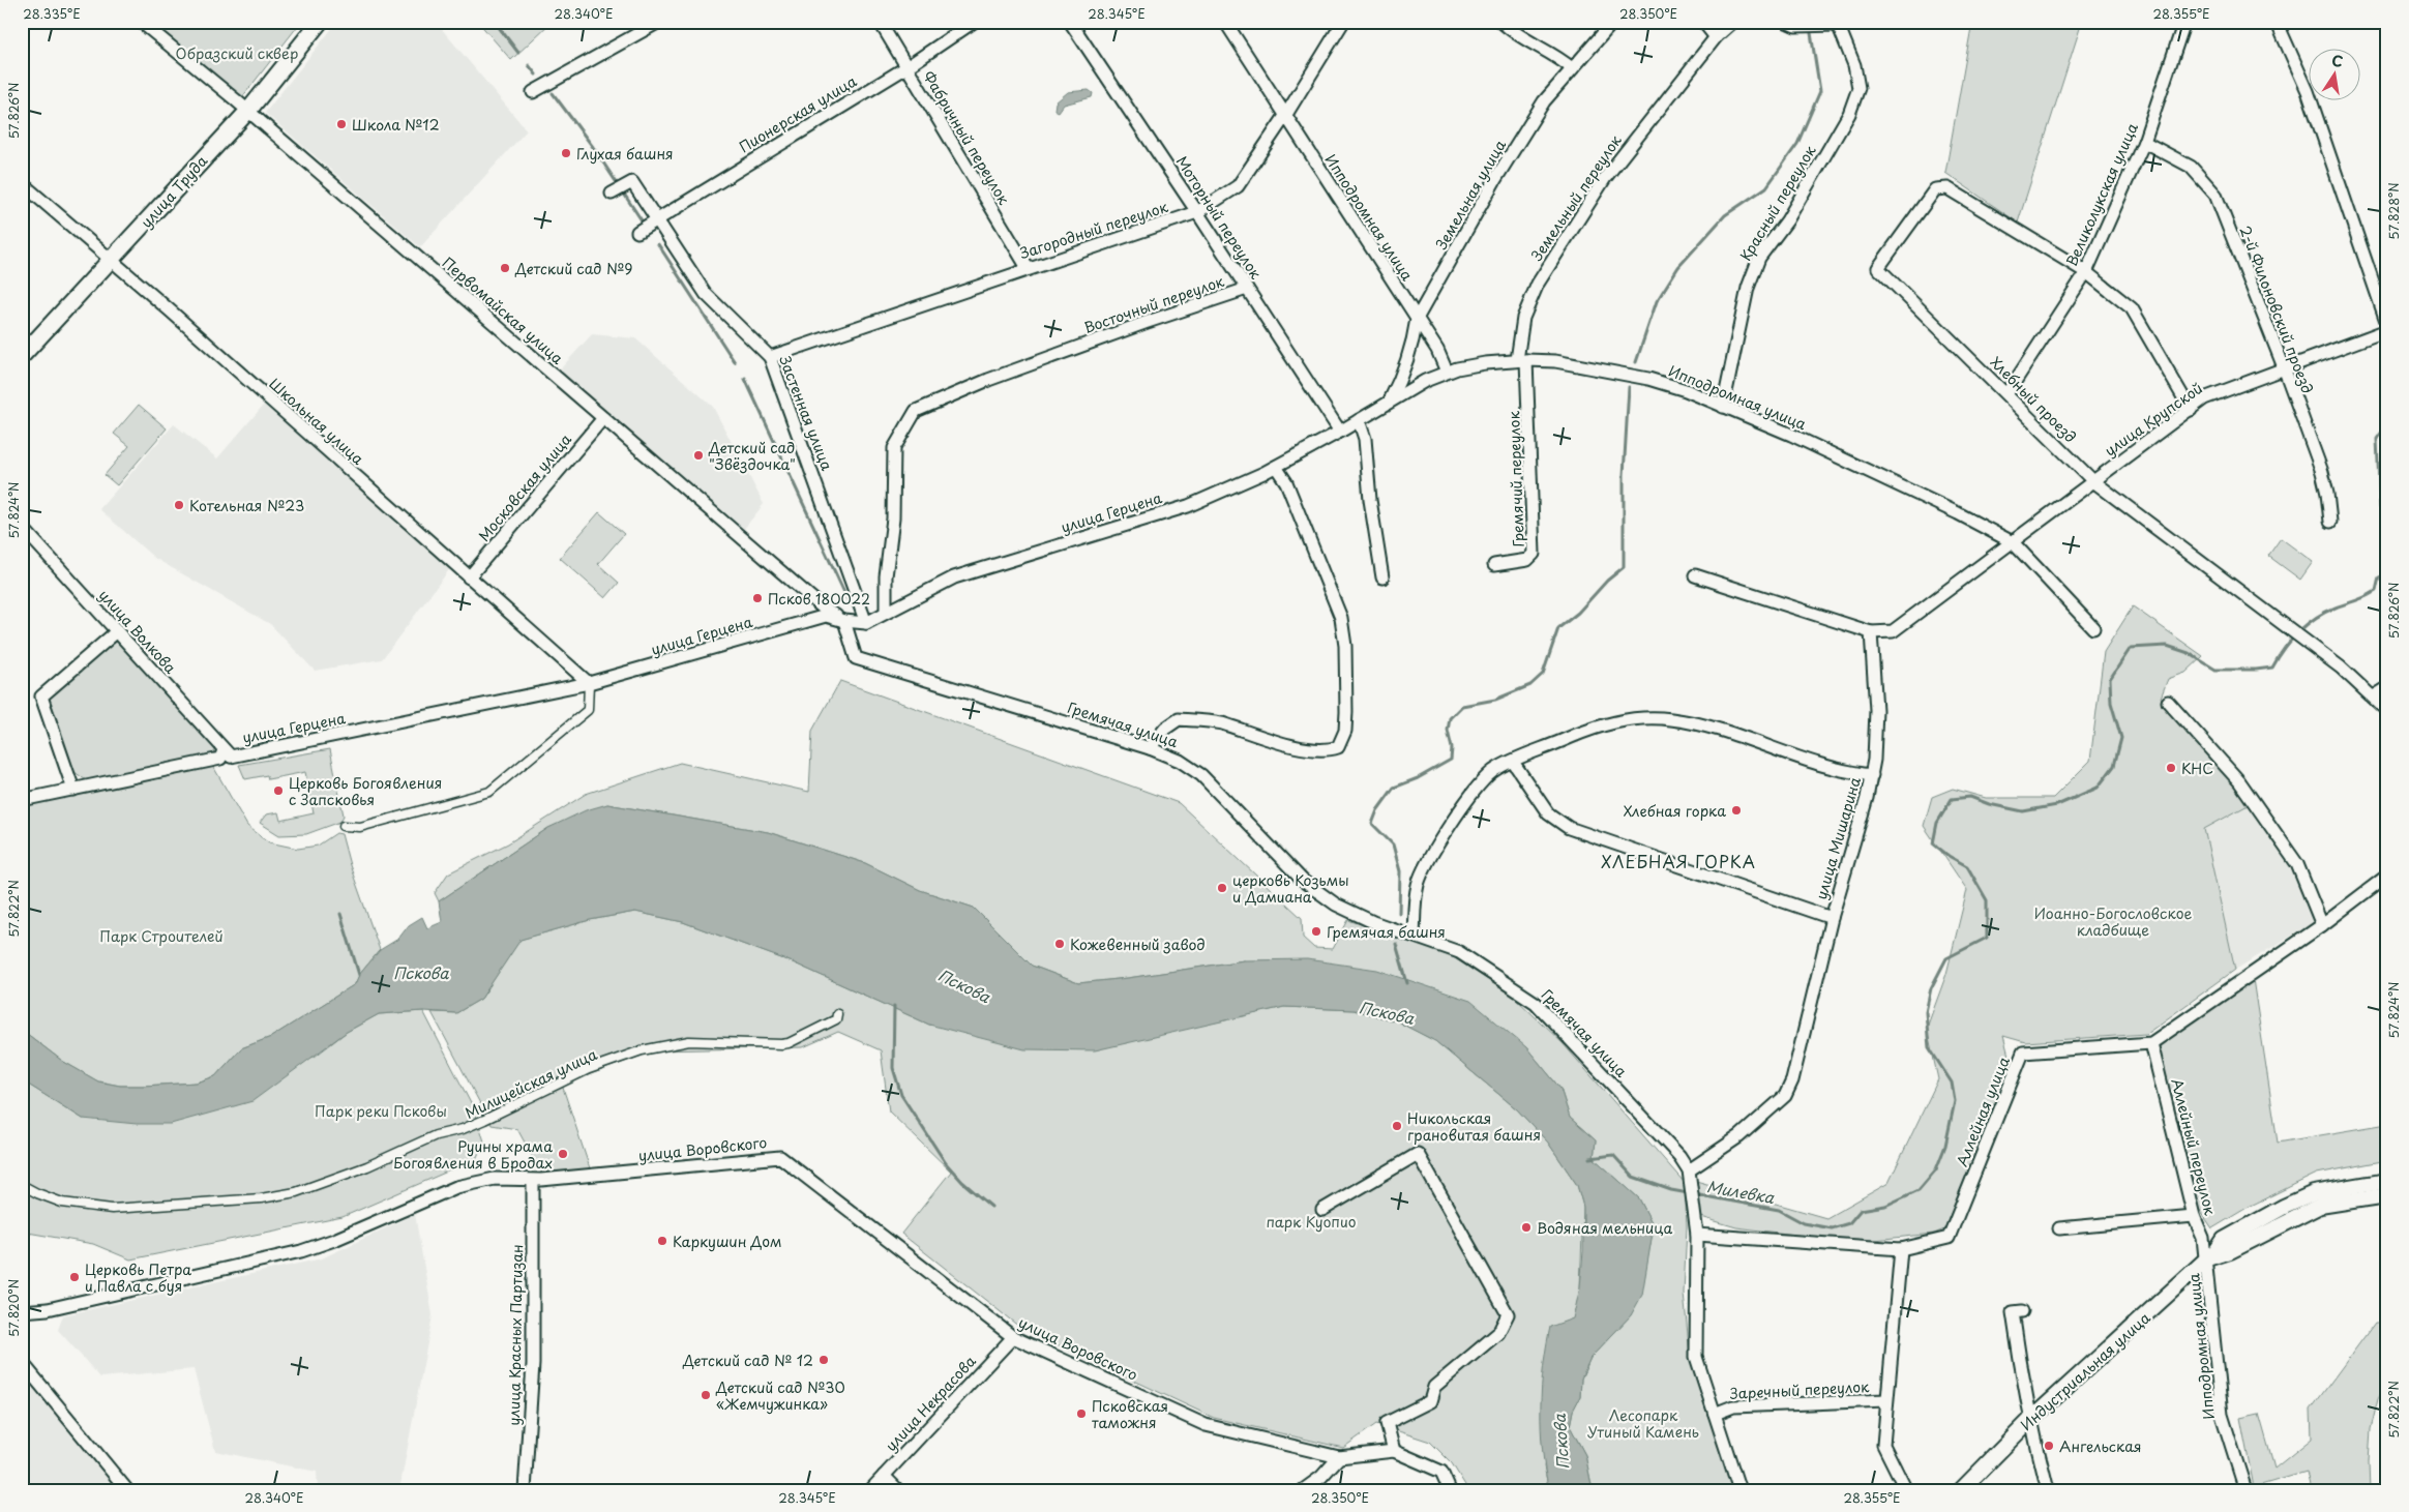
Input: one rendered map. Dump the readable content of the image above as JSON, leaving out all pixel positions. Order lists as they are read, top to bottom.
{
  "streets": {
    "main road": ["улица Труда"],
    "street": [
      "Пионерская улица",
      "Фабричный переулок",
      "Земельная улица",
      "Великолукская улица",
      "Земельный переулок",
      "Красный переулок",
      "Моторный переулок",
      "Ипподромная улица",
      "Загородный переулок",
      "Восточный переулок",
      "2-й Филоновский проезд",
      "Первомайская улица",
      "Хлебный проезд",
      "Застенная улица",
      "улица Крупской",
      "Школьная улица",
      "Гремячий переулок",
      "Московская улица",
      "улица Герцена",
      "улица Волкова",
      "Гремячая улица",
      "улица Мишарина",
      "Милицейская улица",
      "Аллейная улица",
      "Аллейный переулок",
      "улица Воровского",
      "улица Красных Партизан",
      "Индустриальная улица",
      "Заречный переулок",
      "улица Некрасова"
    ]
  },
  "crossings": [
    ["Пионерская улица", "Фабричный переулок"],
    ["Пионерская улица", "Застенная улица"],
    ["Фабричный переулок", "Загородный переулок"],
    ["улица Труда", "Первомайская улица"],
    ["улица Труда", "Школьная улица"],
    ["Земельная улица", "Ипподромная улица"],
    ["Земельная улица", "улица Герцена"],
    ["Великолукская улица", "2-й Филоновский проезд"],
    ["Великолукская улица", "Хлебный проезд"],
    ["Земельный переулок", "Ипподромная улица"],
    ["Земельный переулок", "Гремячий переулок"],
    ["Красный переулок", "Ипподромная улица"],
    ["Моторный переулок", "Загородный переулок"],
    ["Моторный переулок", "Восточный переулок"],
    ["Моторный переулок", "улица Герцена"],
    ["Ипподромная улица", "Загородный переулок"],
    ["Ипподромная улица", "улица Крупской"],
    ["Ипподромная улица", "Гремячий переулок"],
    ["Ипподромная улица", "улица Герцена"],
    ["Ипподромная улица", "Аллейный переулок"],
    ["Ипподромная улица", "Индустриальная улица"],
    ["Загородный переулок", "Застенная улица"],
    ["Восточный переулок", "улица Герцена"],
    ["2-й Филоновский проезд", "улица Крупской"],
    ["Первомайская улица", "Московская улица"],
    ["Первомайская улица", "улица Герцена"],
    ["Первомайская улица", "Гремячая улица"],
    ["Хлебный проезд", "улица Крупской"],
    ["Застенная улица", "улица Герцена"],
    ["Школьная улица", "Московская улица"],
    ["Школьная улица", "улица Герцена"],
    ["улица Герцена", "улица Волкова"],
    ["улица Герцена", "Гремячая улица"],
    ["Гремячая улица", "улица Мишарина"],
    ["Аллейная улица", "Аллейный переулок"],
    ["Аллейный переулок", "Индустриальная улица"],
    ["улица Воровского", "улица Красных Партизан"],
    ["улица Воровского", "улица Некрасова"]
  ],
  "districts": ["ХЛЕБНАЯ ГОРКА"],
  "water": ["Пскова", "Милевка"],
  "parks": [
    "Образский сквер",
    "Иоанно-Богословское кладбище",
    "Парк Строителей",
    "Парк реки Псковы",
    "парк Куопио",
    "Лесопарк Утиный Камень"
  ],
  "places": [
    "Школа №12",
    "Глухая башня",
    "Детский сад №9",
    "Детский сад \"Звёздочка\"",
    "Котельная №23",
    "Псков 180022",
    "КНС",
    "Церковь Богоявления с Запсковья",
    "Хлебная горка",
    "церковь Козьмы и Дамиана",
    "Гремячая башня",
    "Кожевенный завод",
    "Никольская грановитая башня",
    "Руины храма Богоявления в Бродах",
    "Водяная мельница",
    "Каркушин Дом",
    "Церковь Петра и Павла с буя",
    "Детский сад № 12",
    "Детский сад №30 «Жемчужинка»",
    "Псковская таможня",
    "Ангельская"
  ],
  "north": "top",
  "coordinates": [
    "28.335°E",
    "28.340°E",
    "28.345°E",
    "28.350°E",
    "28.355°E",
    "57.826°N",
    "57.828°N",
    "57.824°N",
    "57.822°N",
    "57.820°N"
  ]
}
